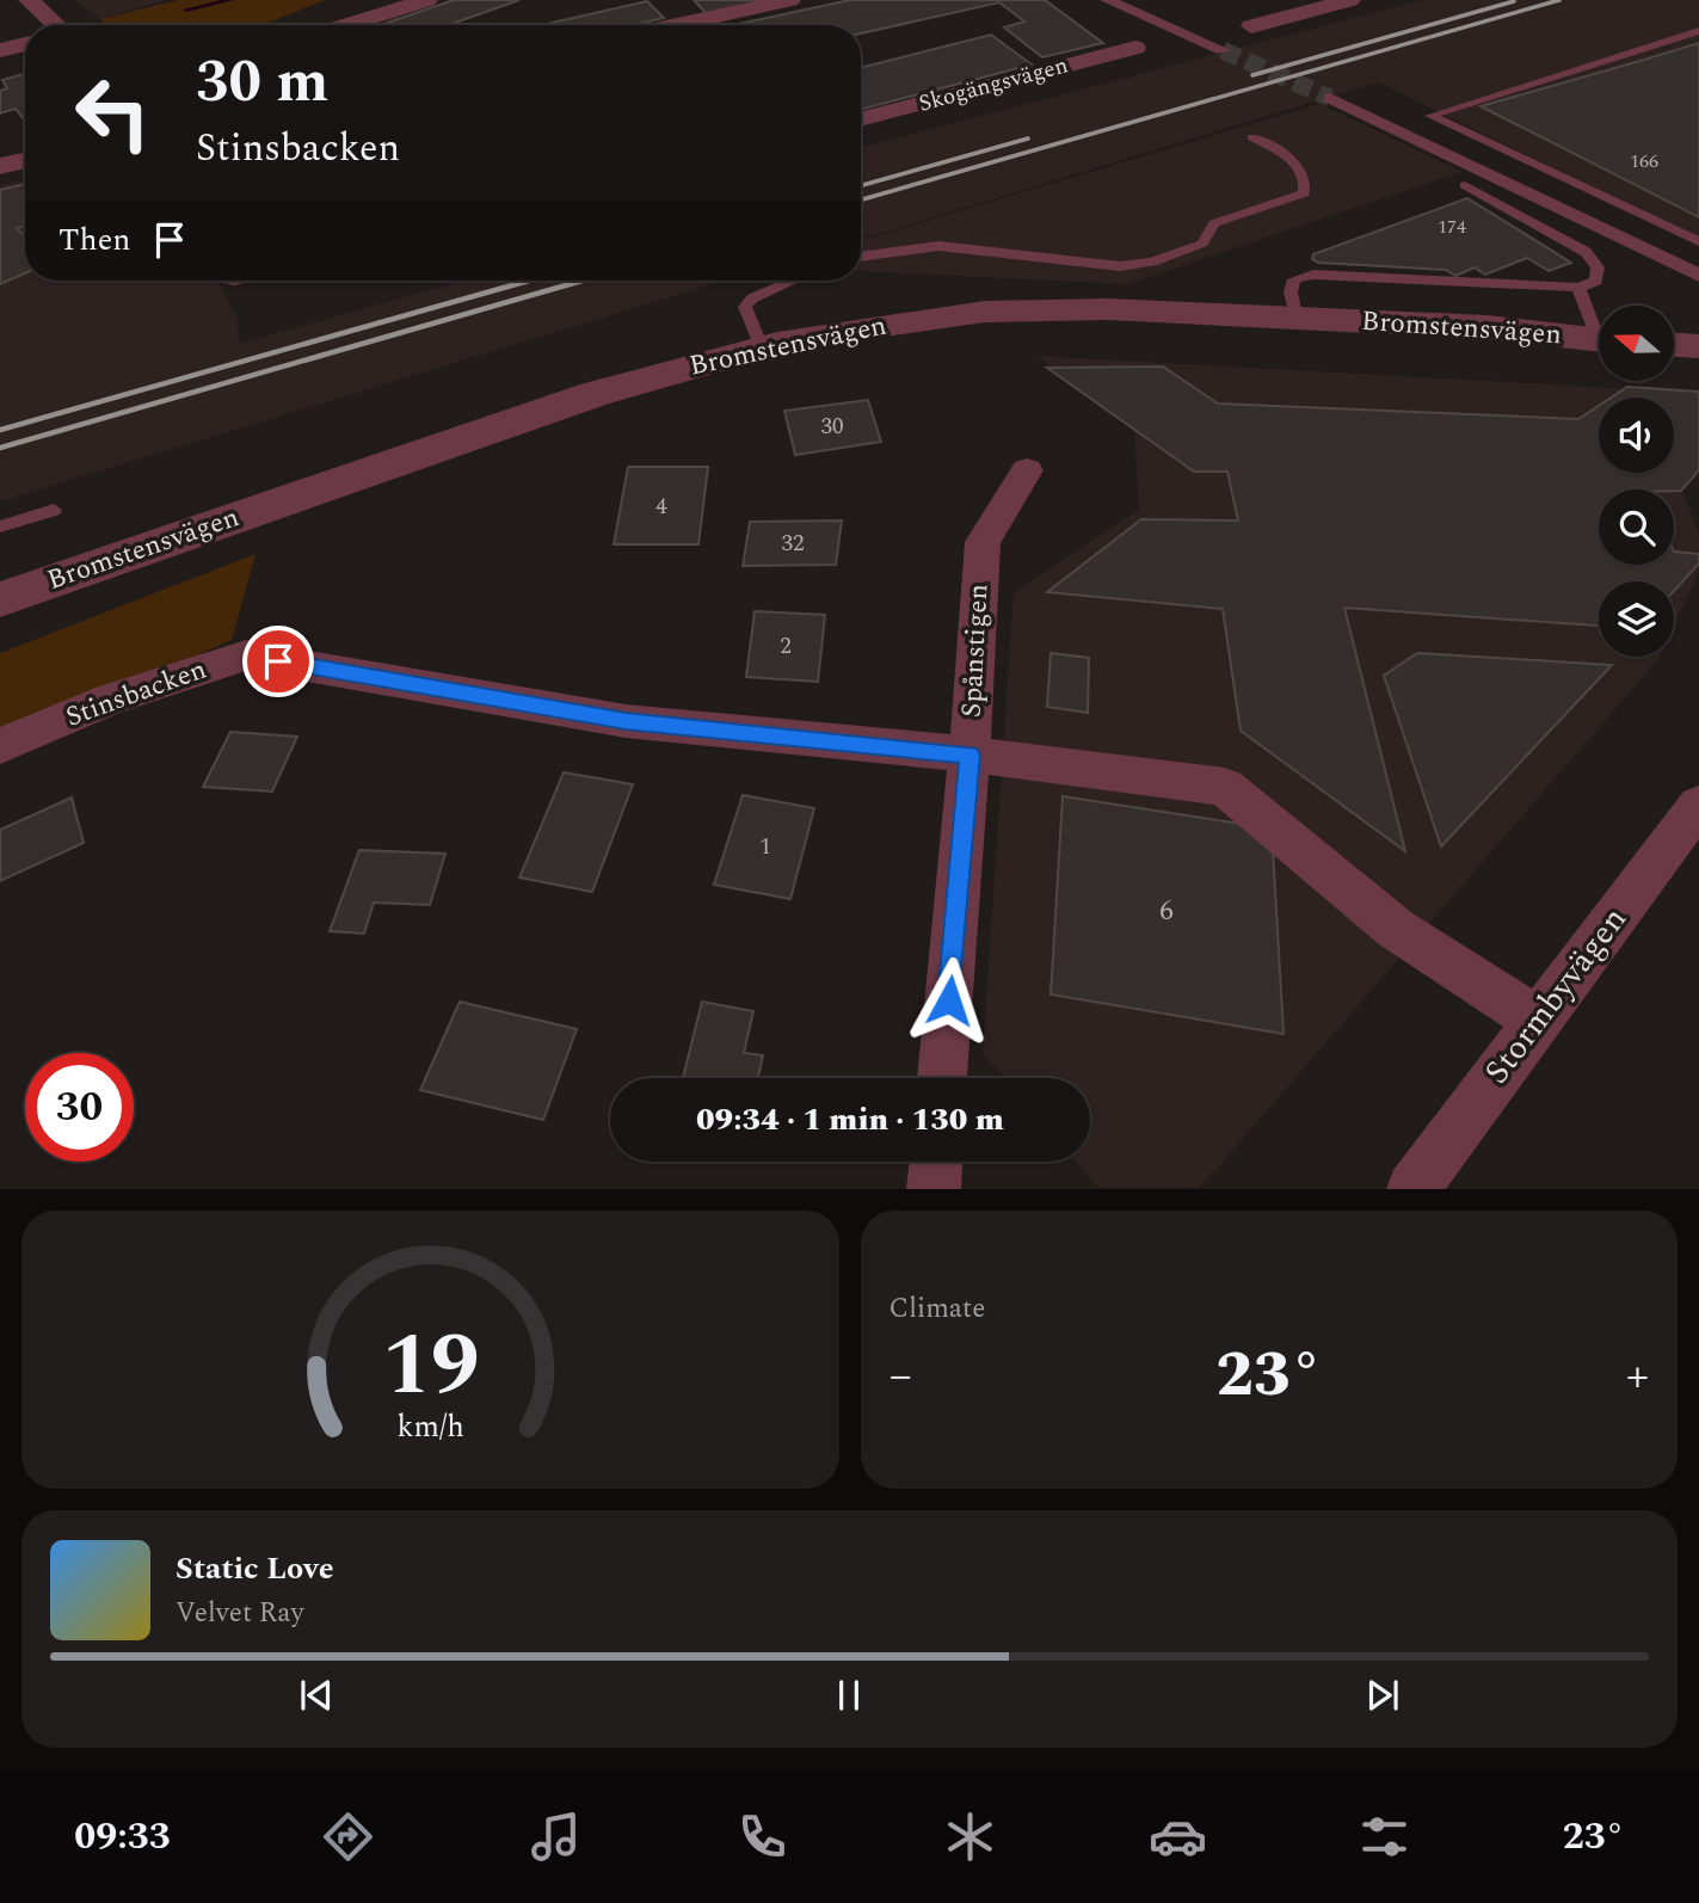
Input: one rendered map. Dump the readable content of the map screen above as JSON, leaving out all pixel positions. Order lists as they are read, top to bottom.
{
  "streets": {
    "street": [
      "Skogängsvägen",
      "Bromstensvägen",
      "Spånstigen",
      "Stinsbacken",
      "Stormbyvägen"
    ]
  },
  "crossings": [
    ["Spånstigen", "Stinsbacken"],
    ["Stinsbacken", "Stormbyvägen"]
  ],
  "house_numbers": [
    "166",
    "174",
    "30",
    "4",
    "32",
    "2",
    "1",
    "6"
  ],
  "north": "left",
  "page": {
    "turn": ["30 m", "Stinsbacken"],
    "then": "Then",
    "limit": "30",
    "trip": "09:34 · 1 min · 130 m",
    "tile": "Climate",
    "heat": ["−", "23°", "+"],
    "song": ["Static Love", "Velvet Ray"],
    "tabs": ["09:33", "23°"],
    "gauge": ["19", "km/h"]
  }
}
